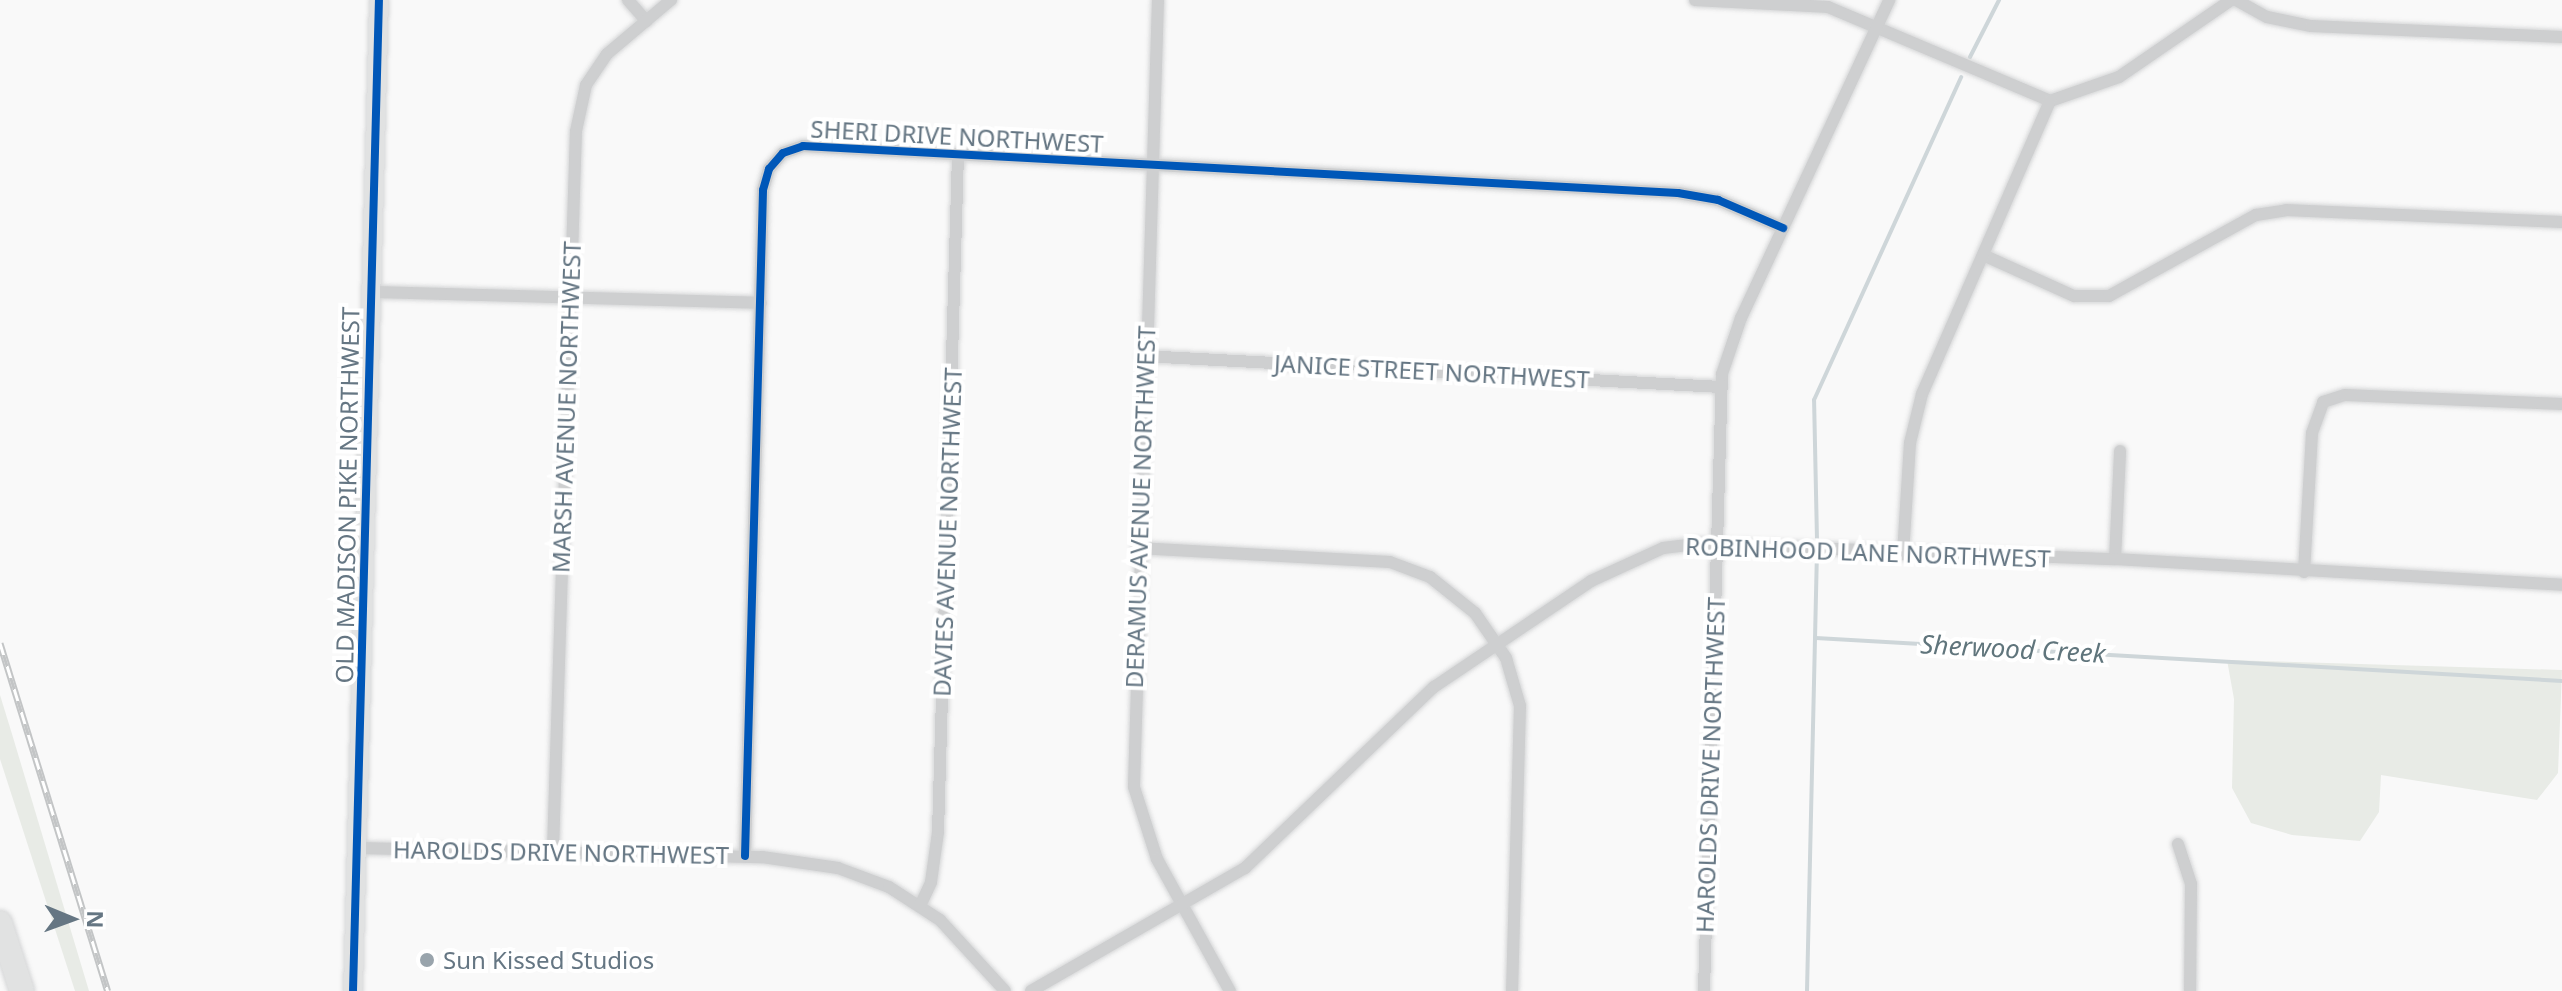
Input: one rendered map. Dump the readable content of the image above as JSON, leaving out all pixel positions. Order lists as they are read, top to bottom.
{
  "streets": {
    "main road": ["OLD MADISON PIKE NORTHWEST"],
    "street": [
      "SHERI DRIVE NORTHWEST",
      "JANICE STREET NORTHWEST",
      "MARSH AVENUE NORTHWEST",
      "DERAMUS AVENUE NORTHWEST",
      "DAVIES AVENUE NORTHWEST",
      "ROBINHOOD LANE NORTHWEST",
      "HAROLDS DRIVE NORTHWEST"
    ]
  },
  "crossings": [
    ["SHERI DRIVE NORTHWEST", "DERAMUS AVENUE NORTHWEST"],
    ["SHERI DRIVE NORTHWEST", "DAVIES AVENUE NORTHWEST"],
    ["SHERI DRIVE NORTHWEST", "HAROLDS DRIVE NORTHWEST"],
    ["JANICE STREET NORTHWEST", "DERAMUS AVENUE NORTHWEST"],
    ["JANICE STREET NORTHWEST", "HAROLDS DRIVE NORTHWEST"],
    ["MARSH AVENUE NORTHWEST", "HAROLDS DRIVE NORTHWEST"],
    ["OLD MADISON PIKE NORTHWEST", "HAROLDS DRIVE NORTHWEST"],
    ["DERAMUS AVENUE NORTHWEST", "ROBINHOOD LANE NORTHWEST"],
    ["DAVIES AVENUE NORTHWEST", "HAROLDS DRIVE NORTHWEST"],
    ["ROBINHOOD LANE NORTHWEST", "HAROLDS DRIVE NORTHWEST"]
  ],
  "water": ["Sherwood Creek"],
  "places": ["Sun Kissed Studios"],
  "north": "right"
}
